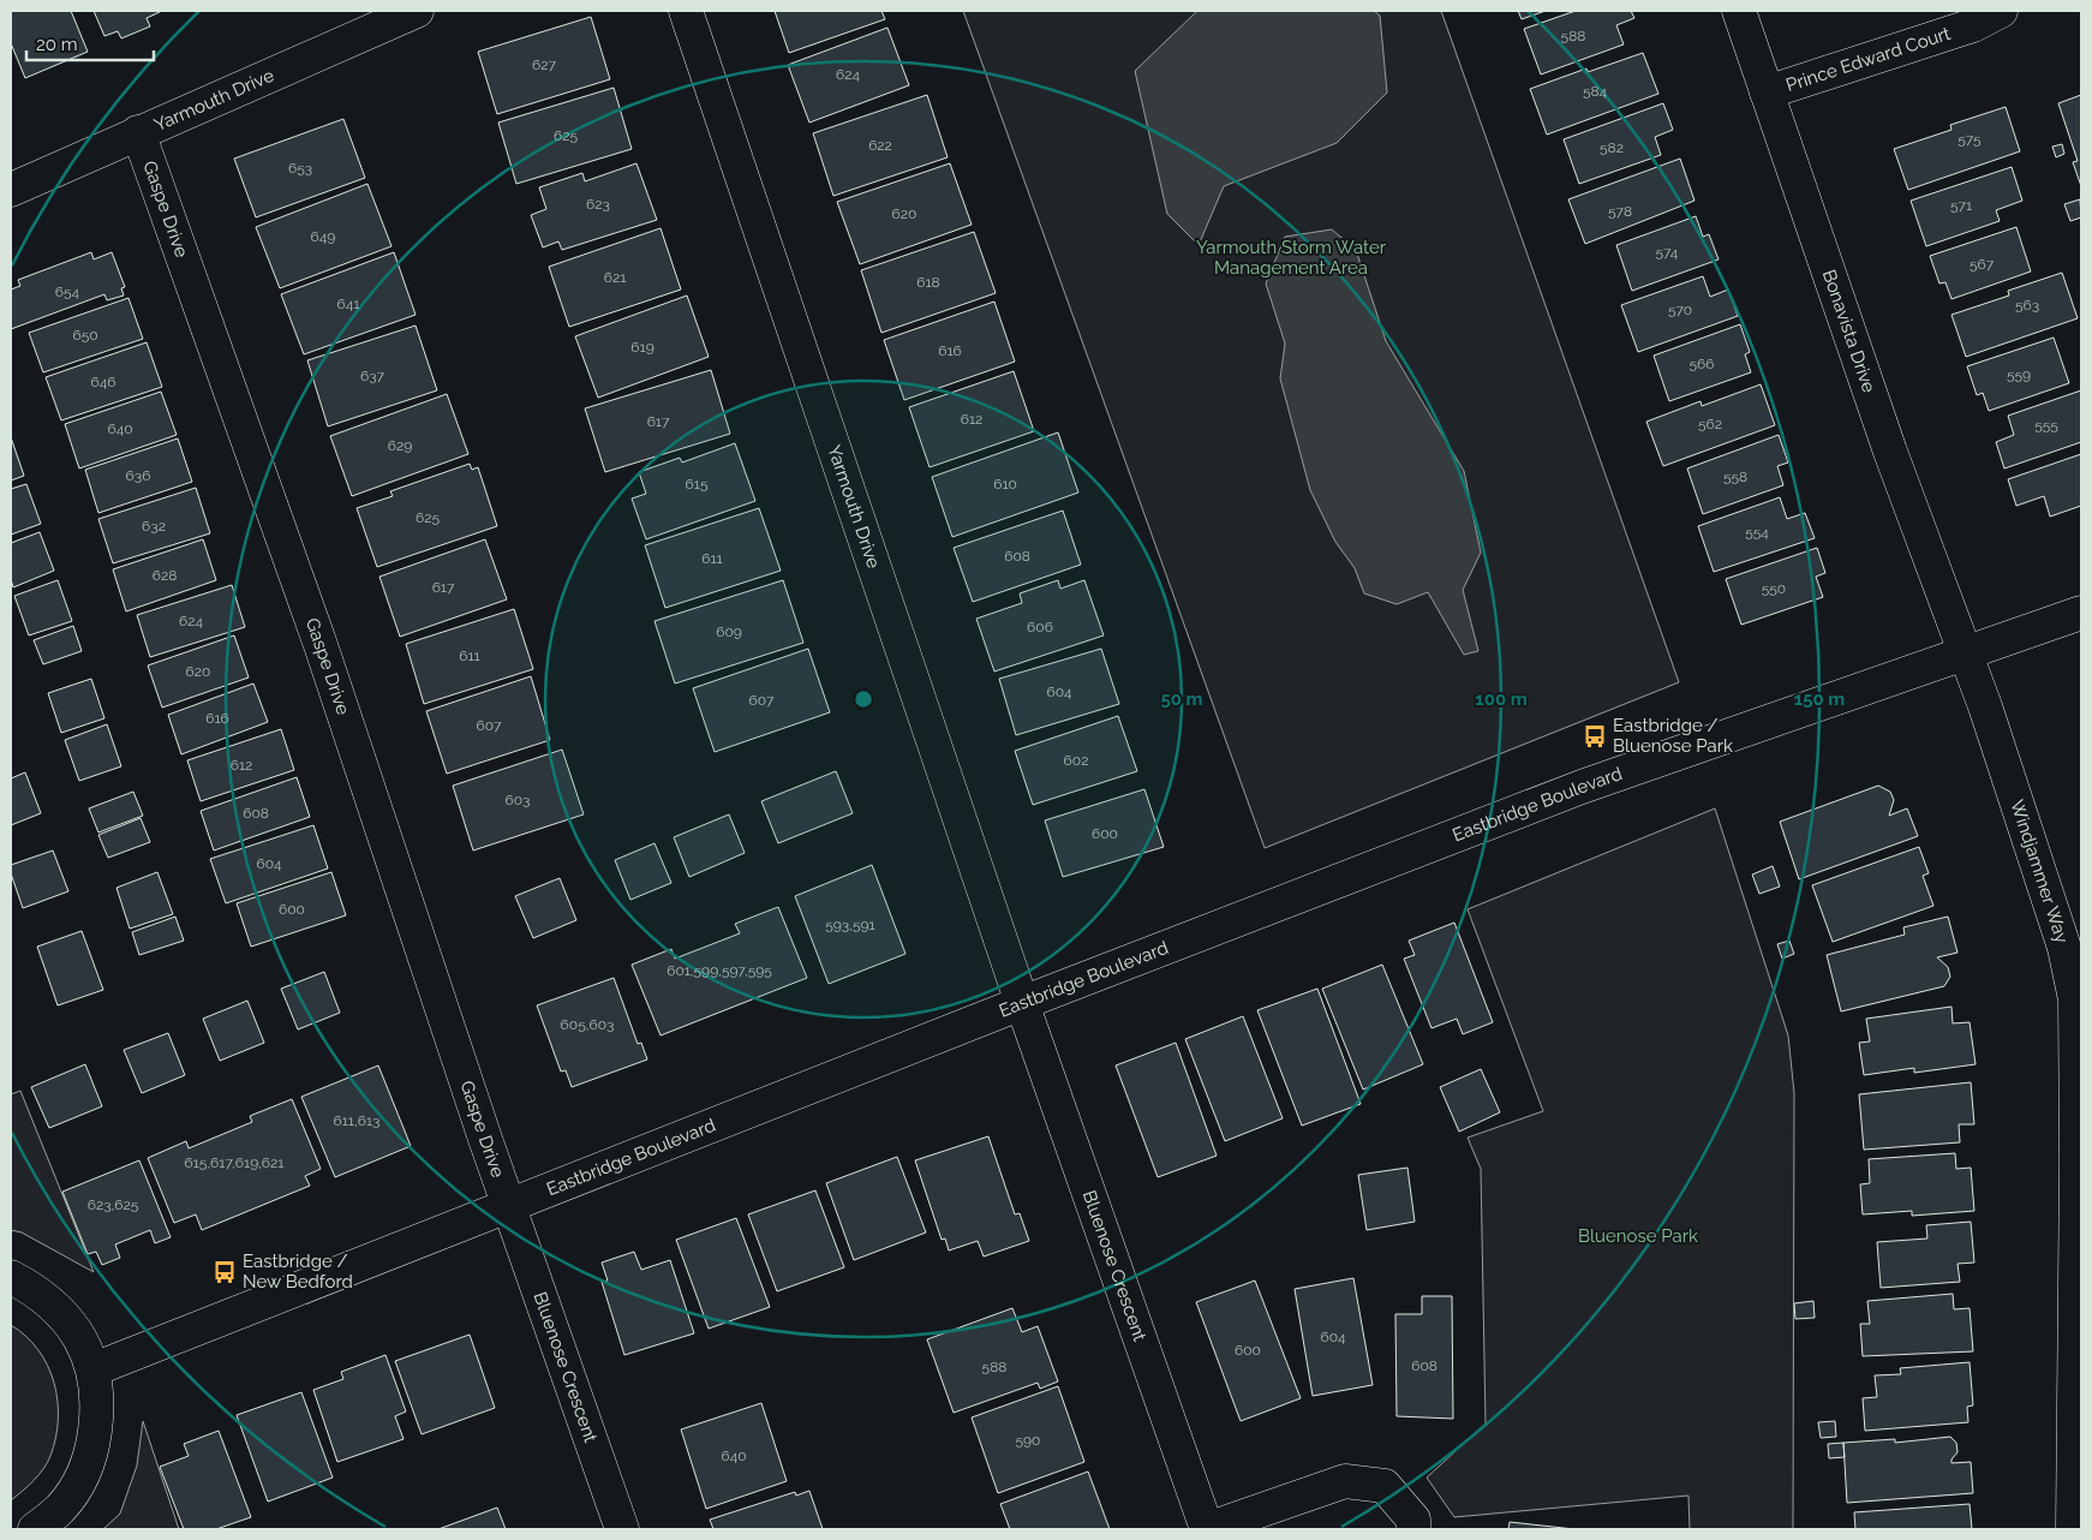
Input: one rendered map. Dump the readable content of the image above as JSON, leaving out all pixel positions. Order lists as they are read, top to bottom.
{
  "streets": {
    "street": [
      "Prince Edward Court",
      "Yarmouth Drive",
      "Gaspe Drive",
      "Bonavista Drive",
      "Eastbridge Boulevard",
      "Windjammer Way",
      "Bluenose Crescent"
    ]
  },
  "crossings": [
    ["Prince Edward Court", "Bonavista Drive"],
    ["Yarmouth Drive", "Gaspe Drive"],
    ["Yarmouth Drive", "Eastbridge Boulevard"],
    ["Yarmouth Drive", "Bluenose Crescent"],
    ["Gaspe Drive", "Eastbridge Boulevard"],
    ["Gaspe Drive", "Bluenose Crescent"],
    ["Bonavista Drive", "Eastbridge Boulevard"],
    ["Bonavista Drive", "Windjammer Way"],
    ["Eastbridge Boulevard", "Windjammer Way"],
    ["Eastbridge Boulevard", "Bluenose Crescent"]
  ],
  "parks": ["Yarmouth Storm Water Management Area", "Bluenose Park"],
  "places": {
    "bus stop": ["Eastbridge / Bluenose Park", "Eastbridge / New Bedford"]
  },
  "house_numbers": [
    "588",
    "627",
    "624",
    "584",
    "625",
    "575",
    "622",
    "582",
    "653",
    "623",
    "571",
    "578",
    "620",
    "649",
    "574",
    "567",
    "621",
    "618",
    "654",
    "641",
    "563",
    "570",
    "650",
    "619",
    "616",
    "566",
    "559",
    "637",
    "646",
    "612",
    "617",
    "562",
    "555",
    "640",
    "629",
    "636",
    "558",
    "615",
    "610",
    "625",
    "632",
    "554",
    "608",
    "611",
    "628",
    "617",
    "550",
    "624",
    "606",
    "609",
    "611",
    "620",
    "604",
    "607",
    "616",
    "607",
    "602",
    "612",
    "603",
    "608",
    "600",
    "604",
    "600",
    "593,591",
    "601,599,597,595",
    "605,603",
    "611,613",
    "615,617,619,621",
    "623,625",
    "604",
    "600",
    "608",
    "588",
    "590",
    "640"
  ],
  "scale_bar": "20 m",
  "rings": ["50 m", "100 m", "150 m"]
}
